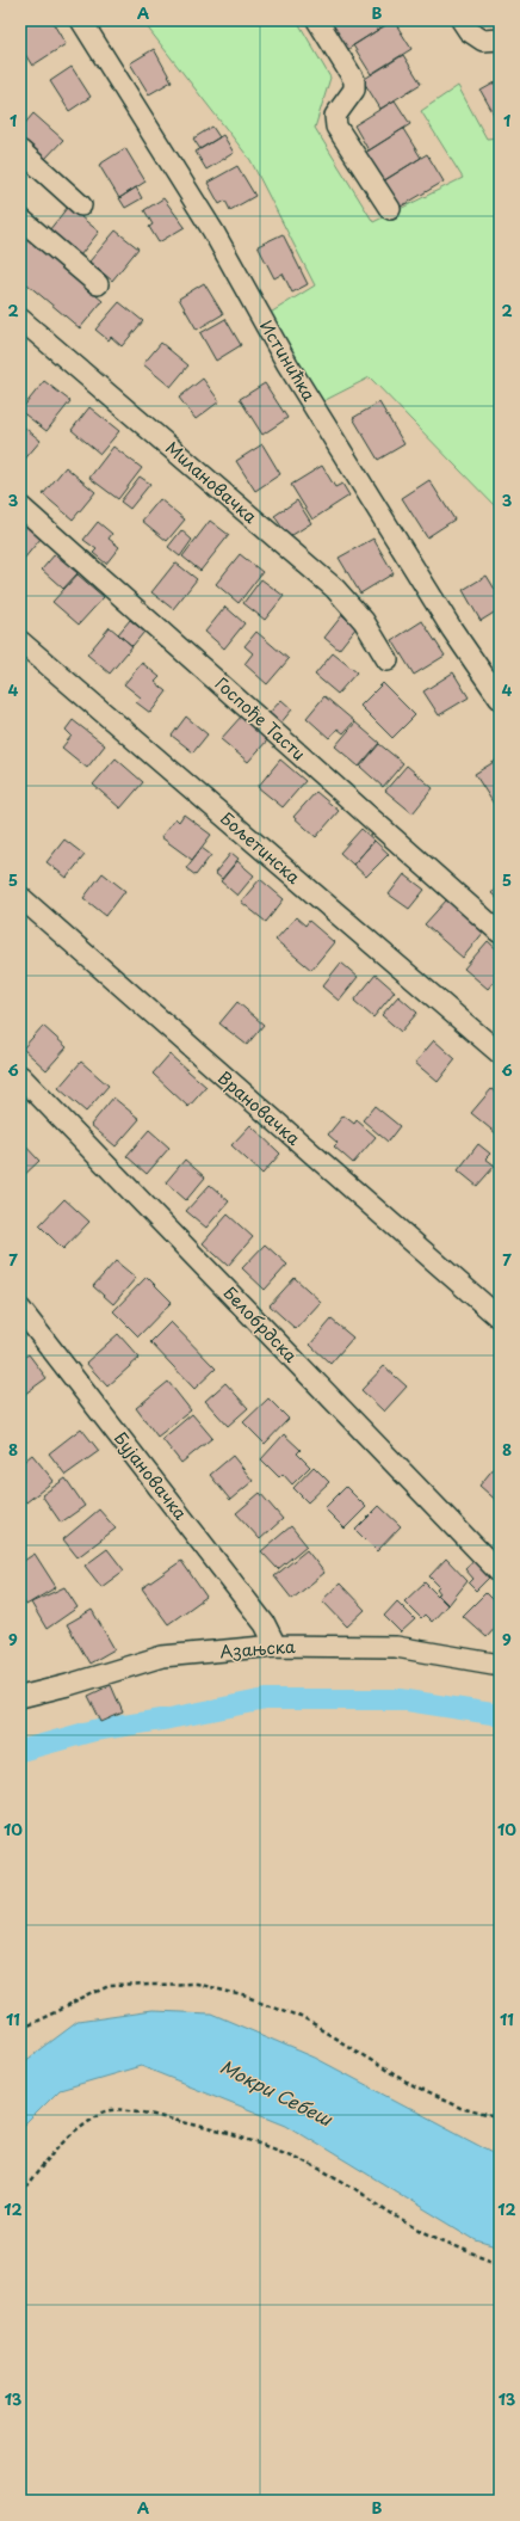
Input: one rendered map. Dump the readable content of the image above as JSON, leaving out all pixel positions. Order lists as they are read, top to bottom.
{
  "streets": {
    "street": [
      "Истинићка",
      "Милановачка",
      "Госпође Тасти",
      "Бољетинска",
      "Врановачка",
      "Белобрдска",
      "Бујановачка",
      "Азањска"
    ]
  },
  "crossings": [
    ["Бујановачка", "Азањска"]
  ],
  "water": ["Мокри Себеш"],
  "grid": {
    "columns": ["A", "B"],
    "rows": [
      "1",
      "2",
      "3",
      "4",
      "5",
      "6",
      "7",
      "8",
      "9",
      "10",
      "11",
      "12",
      "13"
    ]
  }
}
